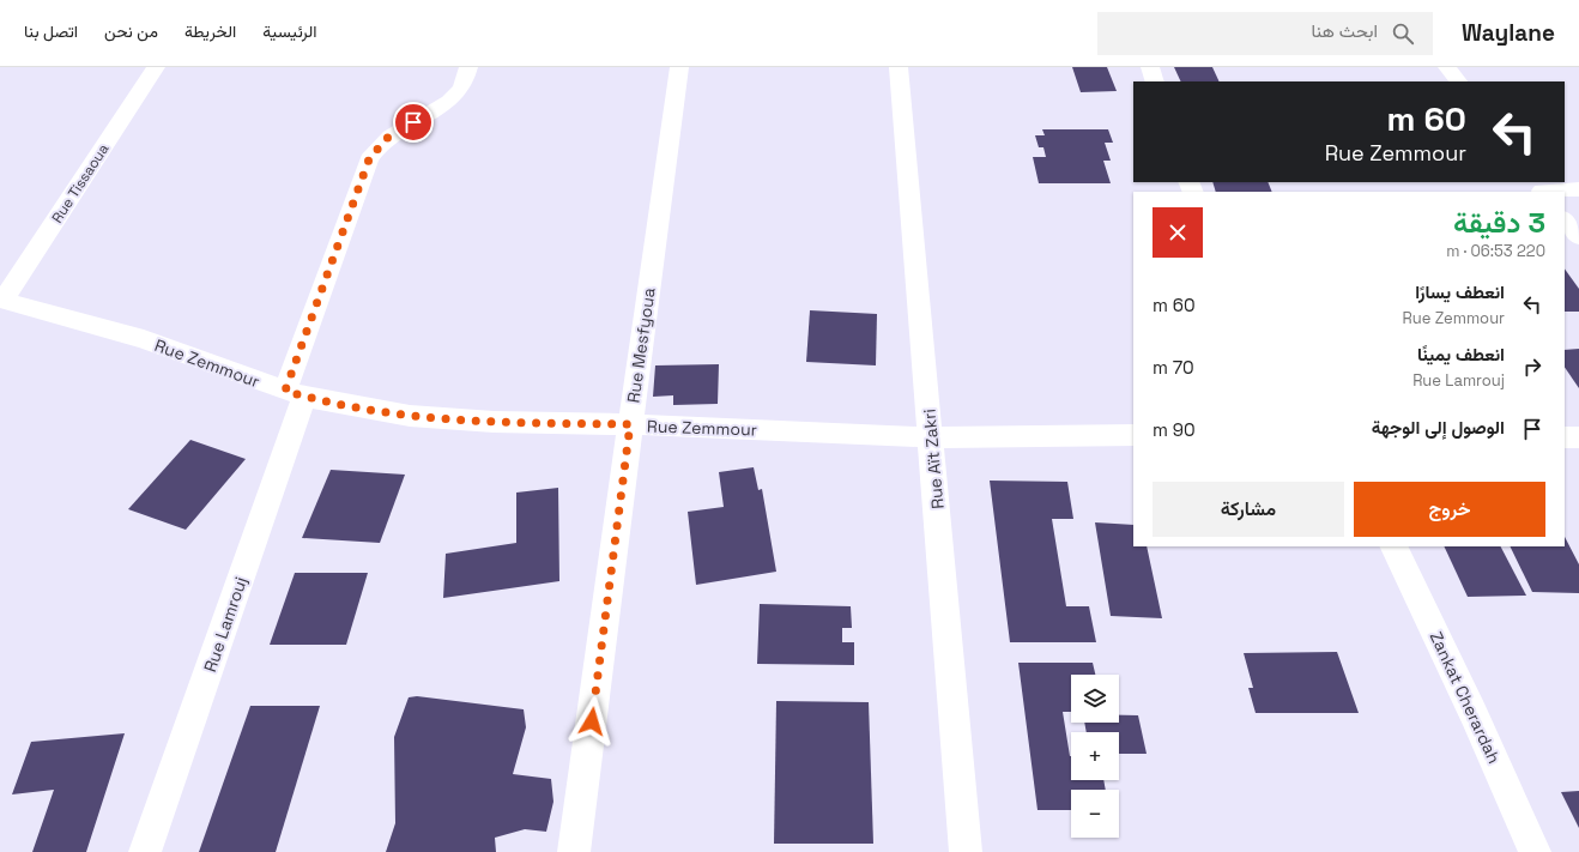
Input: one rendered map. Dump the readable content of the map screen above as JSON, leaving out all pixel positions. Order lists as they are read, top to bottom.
{
  "streets": {
    "street": [
      "Rue Tissaoua",
      "Rue Mesfyoua",
      "Rue Zemmour",
      "Rue Aït Zakri",
      "Rue Lamrouj",
      "Zankat Cherardah"
    ]
  },
  "crossings": [
    ["Rue Tissaoua", "Rue Zemmour"],
    ["Rue Mesfyoua", "Rue Zemmour"],
    ["Rue Zemmour", "Rue Aït Zakri"],
    ["Rue Zemmour", "Rue Lamrouj"]
  ],
  "page": {
    "header": "Waylane",
    "search": "ابحث هنا",
    "nav": [
      "الرئيسية",
      "الخريطة",
      "من نحن",
      "اتصل بنا"
    ],
    "turn": ["60 m", "Rue Zemmour"],
    "heading": ["3 دقيقة", "220 m · 06:53"],
    "list": [
      {
        "name": "انعطف يسارًا",
        "note": "Rue Zemmour",
        "value": "60 m"
      },
      {
        "name": "انعطف يمينًا",
        "note": "Rue Lamrouj",
        "value": "70 m"
      },
      {
        "name": "الوصول إلى الوجهة",
        "value": "90 m"
      }
    ],
    "buttons": ["خروج", "مشاركة"],
    "map_buttons": ["+", "−"]
  }
}
